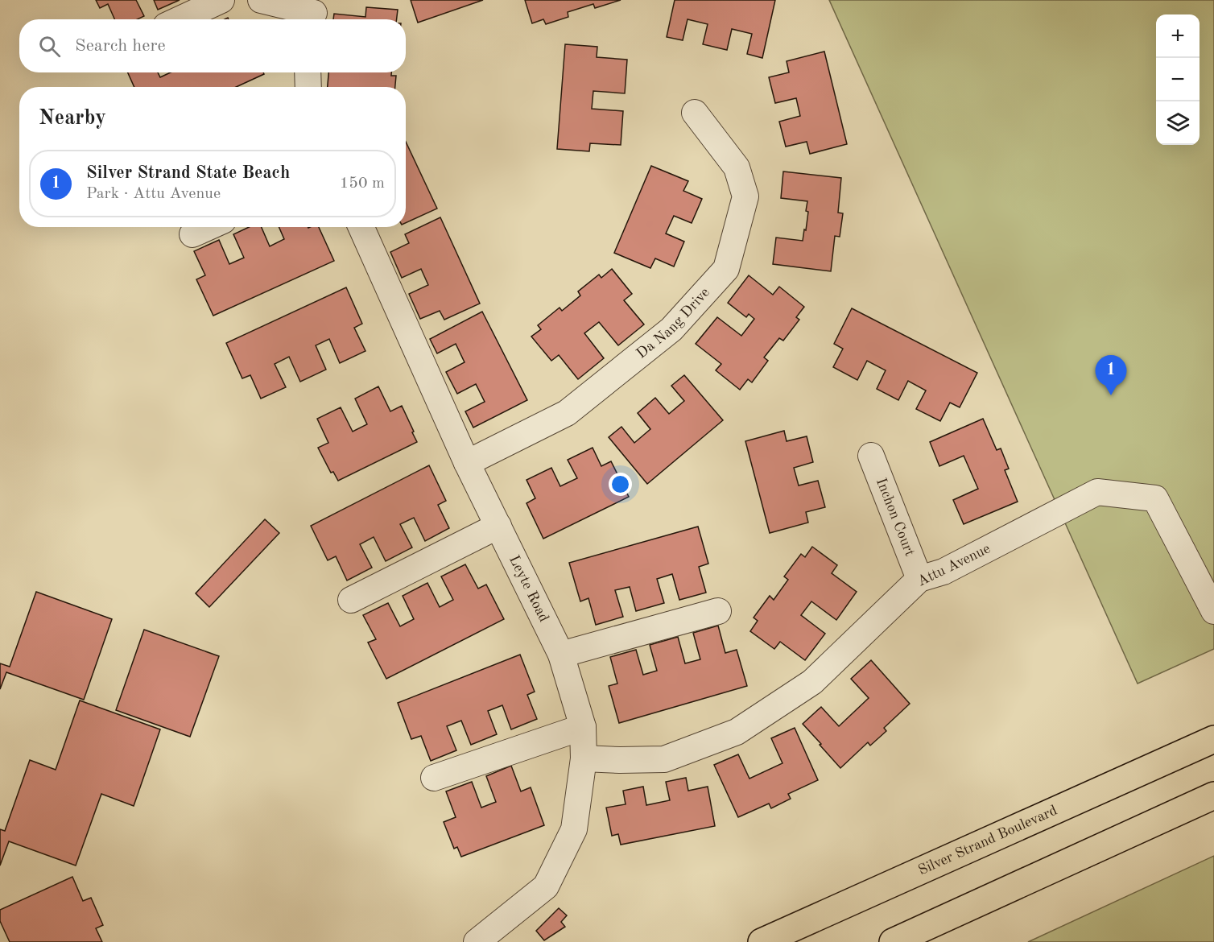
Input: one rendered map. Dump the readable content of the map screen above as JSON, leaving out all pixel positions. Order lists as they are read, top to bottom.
{
  "streets": {
    "highway": ["Silver Strand Boulevard"],
    "street": [
      "Da Nang Drive",
      "Inchon Court",
      "Attu Avenue",
      "Leyte Road"
    ]
  },
  "crossings": [
    ["Da Nang Drive", "Leyte Road"],
    ["Inchon Court", "Attu Avenue"],
    ["Attu Avenue", "Leyte Road"]
  ],
  "page": {
    "map_buttons": ["+", "−"],
    "search": "Search here",
    "heading": "Nearby",
    "list": [
      {
        "mark": "1",
        "name": "Silver Strand State Beach",
        "note": "Park · Attu Avenue",
        "value": "150 m"
      }
    ],
    "pins": "1"
  }
}
